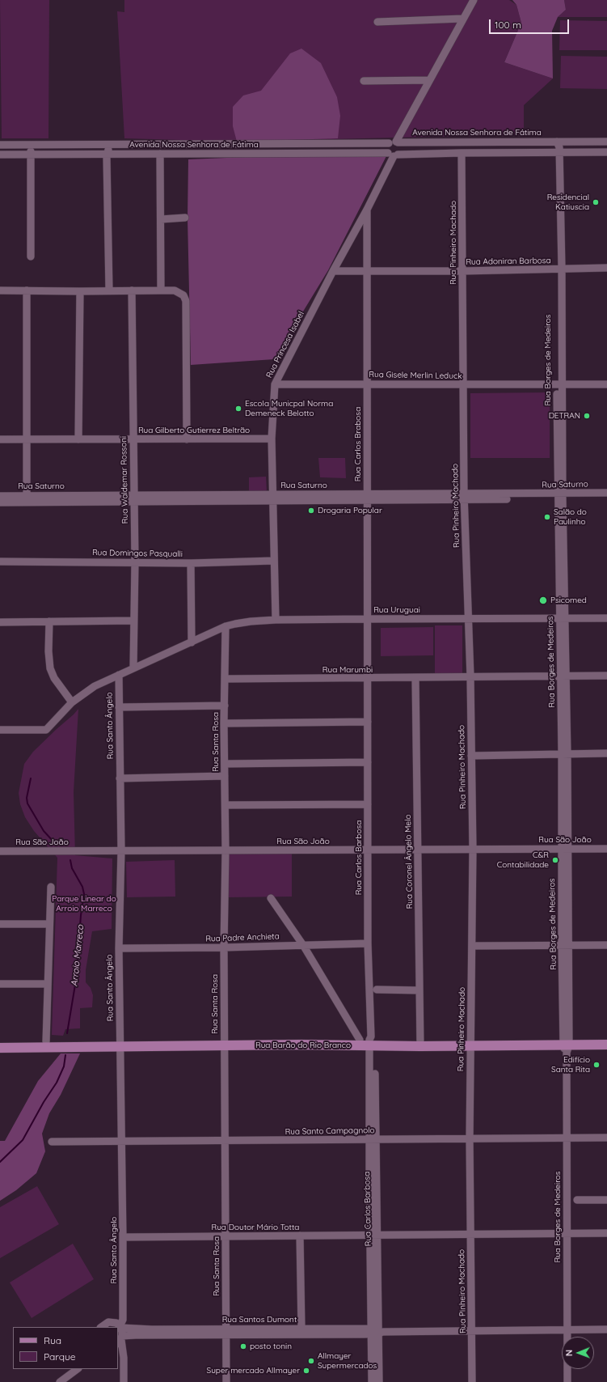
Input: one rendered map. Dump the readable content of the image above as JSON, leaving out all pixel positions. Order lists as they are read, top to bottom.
{
  "streets": {
    "main road": ["Rua Barão do Rio Branco"],
    "street": [
      "Avenida Nossa Senhora de Fátima",
      "Rua Pinheiro Machado",
      "Rua Adoniran Barbosa",
      "Rua Princesa Isabel",
      "Rua Borges de Medeiros",
      "Rua Gisele Merlin Leduck",
      "Rua Gilberto Gutierrez Beltrão",
      "Rua Carlos Brabosa",
      "Rua Waldemar Rossoni",
      "Rua Saturno",
      "Rua Domingos Pasqualli",
      "Rua Uruguai",
      "Rua Marumbi",
      "Rua Santo Ângelo",
      "Rua Santa Rosa",
      "Rua São João",
      "Rua Carlos Barbosa",
      "Rua Coronel Ângelo Melo",
      "Rua Padre Anchieta",
      "Rua Santo Campagnolo",
      "Rua Doutor Mário Totta",
      "Rua Santos Dumont"
    ]
  },
  "crossings": [
    ["Avenida Nossa Senhora de Fátima", "Rua Pinheiro Machado"],
    ["Avenida Nossa Senhora de Fátima", "Rua Princesa Isabel"],
    ["Avenida Nossa Senhora de Fátima", "Rua Borges de Medeiros"],
    ["Rua Pinheiro Machado", "Rua Adoniran Barbosa"],
    ["Rua Pinheiro Machado", "Rua Gisele Merlin Leduck"],
    ["Rua Pinheiro Machado", "Rua Saturno"],
    ["Rua Pinheiro Machado", "Rua Uruguai"],
    ["Rua Pinheiro Machado", "Rua Marumbi"],
    ["Rua Pinheiro Machado", "Rua São João"],
    ["Rua Pinheiro Machado", "Rua Barão do Rio Branco"],
    ["Rua Pinheiro Machado", "Rua Santo Campagnolo"],
    ["Rua Pinheiro Machado", "Rua Doutor Mário Totta"],
    ["Rua Pinheiro Machado", "Rua Santos Dumont"],
    ["Rua Adoniran Barbosa", "Rua Princesa Isabel"],
    ["Rua Adoniran Barbosa", "Rua Borges de Medeiros"],
    ["Rua Adoniran Barbosa", "Rua Carlos Brabosa"],
    ["Rua Princesa Isabel", "Rua Gisele Merlin Leduck"],
    ["Rua Princesa Isabel", "Rua Gilberto Gutierrez Beltrão"],
    ["Rua Princesa Isabel", "Rua Carlos Brabosa"],
    ["Rua Princesa Isabel", "Rua Saturno"],
    ["Rua Princesa Isabel", "Rua Domingos Pasqualli"],
    ["Rua Princesa Isabel", "Rua Uruguai"],
    ["Rua Borges de Medeiros", "Rua Gisele Merlin Leduck"],
    ["Rua Borges de Medeiros", "Rua Saturno"],
    ["Rua Borges de Medeiros", "Rua Uruguai"],
    ["Rua Borges de Medeiros", "Rua Marumbi"],
    ["Rua Borges de Medeiros", "Rua São João"],
    ["Rua Borges de Medeiros", "Rua Barão do Rio Branco"],
    ["Rua Borges de Medeiros", "Rua Santo Campagnolo"],
    ["Rua Borges de Medeiros", "Rua Doutor Mário Totta"],
    ["Rua Borges de Medeiros", "Rua Santos Dumont"],
    ["Rua Gisele Merlin Leduck", "Rua Carlos Brabosa"],
    ["Rua Gilberto Gutierrez Beltrão", "Rua Waldemar Rossoni"],
    ["Rua Carlos Brabosa", "Rua Saturno"],
    ["Rua Carlos Brabosa", "Rua Uruguai"],
    ["Rua Carlos Brabosa", "Rua Marumbi"],
    ["Rua Carlos Brabosa", "Rua Carlos Barbosa"],
    ["Rua Waldemar Rossoni", "Rua Saturno"],
    ["Rua Waldemar Rossoni", "Rua Domingos Pasqualli"],
    ["Rua Waldemar Rossoni", "Rua Uruguai"],
    ["Rua Uruguai", "Rua Santo Ângelo"],
    ["Rua Uruguai", "Rua Santa Rosa"],
    ["Rua Marumbi", "Rua Santa Rosa"],
    ["Rua Marumbi", "Rua Carlos Barbosa"],
    ["Rua Marumbi", "Rua Coronel Ângelo Melo"],
    ["Rua Santo Ângelo", "Rua São João"],
    ["Rua Santo Ângelo", "Rua Padre Anchieta"],
    ["Rua Santo Ângelo", "Rua Barão do Rio Branco"],
    ["Rua Santo Ângelo", "Rua Santo Campagnolo"],
    ["Rua Santo Ângelo", "Rua Doutor Mário Totta"],
    ["Rua Santa Rosa", "Rua São João"],
    ["Rua Santa Rosa", "Rua Padre Anchieta"],
    ["Rua Santa Rosa", "Rua Barão do Rio Branco"],
    ["Rua Santa Rosa", "Rua Santo Campagnolo"],
    ["Rua Santa Rosa", "Rua Doutor Mário Totta"],
    ["Rua Santa Rosa", "Rua Santos Dumont"],
    ["Rua São João", "Rua Carlos Barbosa"],
    ["Rua São João", "Rua Coronel Ângelo Melo"],
    ["Rua Carlos Barbosa", "Rua Padre Anchieta"],
    ["Rua Carlos Barbosa", "Rua Barão do Rio Branco"],
    ["Rua Carlos Barbosa", "Rua Santo Campagnolo"],
    ["Rua Carlos Barbosa", "Rua Doutor Mário Totta"],
    ["Rua Carlos Barbosa", "Rua Santos Dumont"],
    ["Rua Coronel Ângelo Melo", "Rua Barão do Rio Branco"]
  ],
  "water": ["Arroio Marreco"],
  "parks": ["Parque Linear do Arroio Marreco"],
  "places": [
    "Residencial Katiuscia",
    "Escola Municpal Norma Demeneck Belotto",
    "DETRAN",
    "Drogaria Popular",
    "Salão do Paulinho",
    "Psicomed",
    "C&R Contabilidade",
    "Edifício Santa Rita",
    "posto tonin",
    "Allmayer Supermercados",
    "Super mercado Allmayer"
  ],
  "legend": ["Rua", "Parque"],
  "scale_bar": "100 m",
  "north": "left"
}
